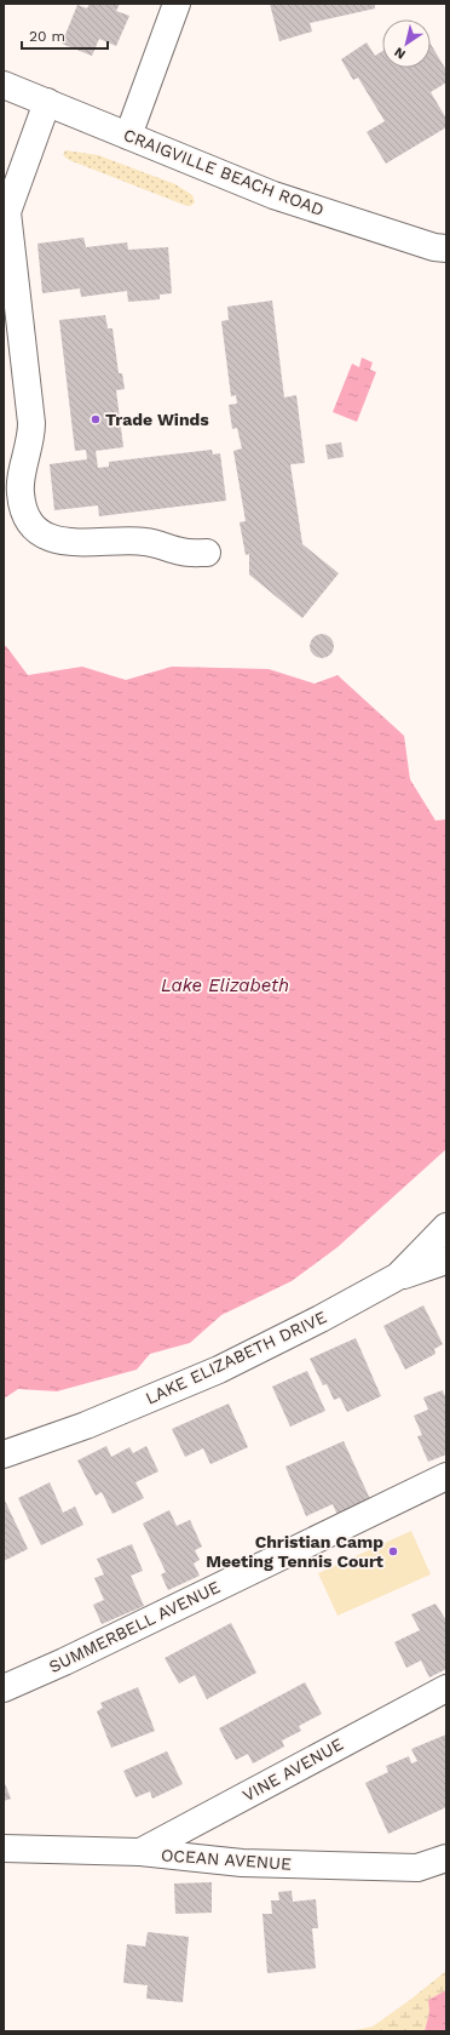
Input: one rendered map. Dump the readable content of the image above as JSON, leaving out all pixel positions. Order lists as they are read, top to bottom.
{
  "streets": {
    "street": [
      "CRAIGVILLE BEACH ROAD",
      "LAKE ELIZABETH DRIVE",
      "SUMMERBELL AVENUE",
      "VINE AVENUE",
      "OCEAN AVENUE"
    ]
  },
  "crossings": [
    ["VINE AVENUE", "OCEAN AVENUE"]
  ],
  "water": ["Lake Elizabeth"],
  "places": ["Trade Winds", "Christian Camp Meeting Tennis Court"],
  "scale_bar": "20 m",
  "north": "bottom left"
}
